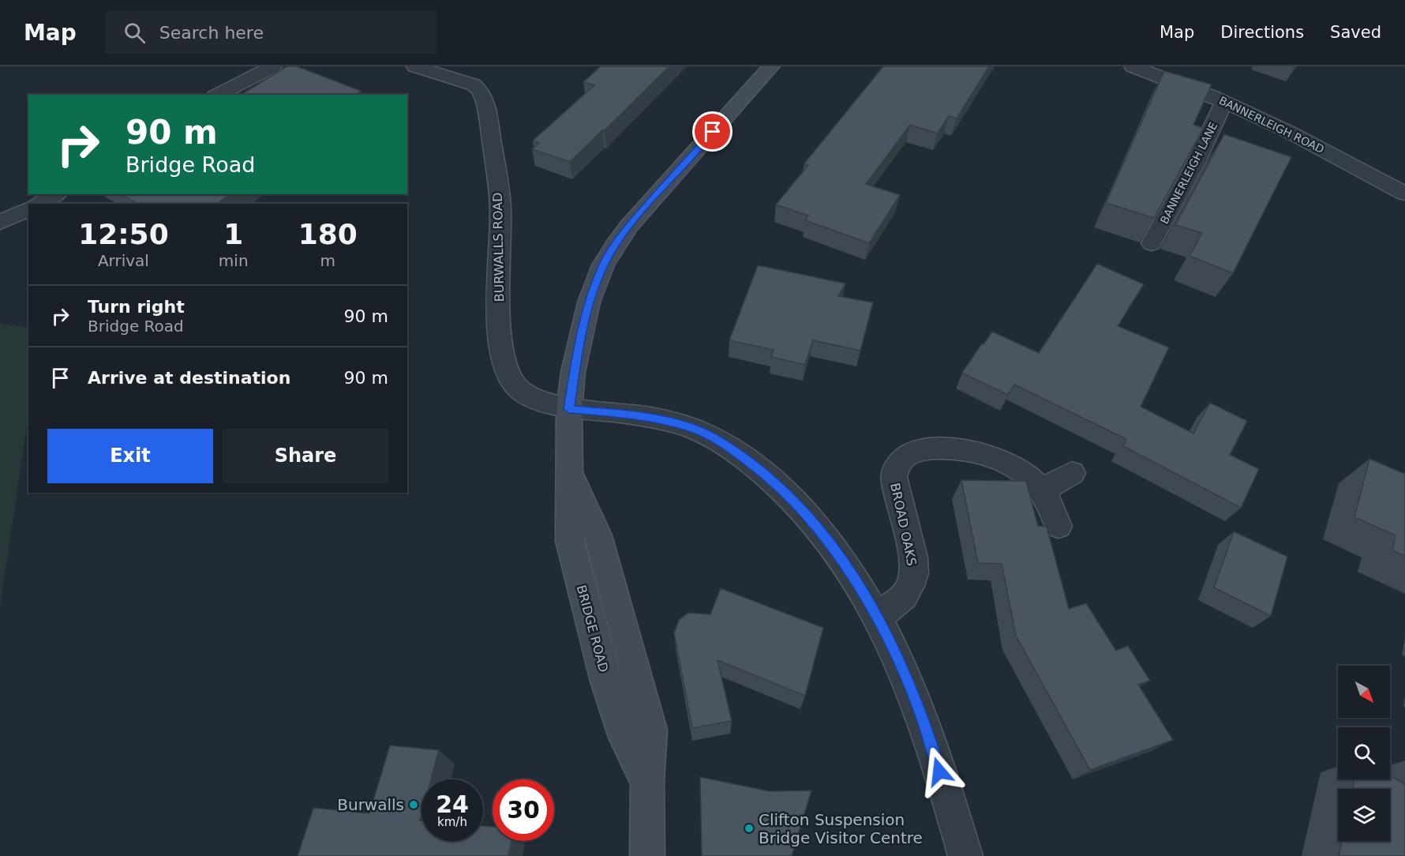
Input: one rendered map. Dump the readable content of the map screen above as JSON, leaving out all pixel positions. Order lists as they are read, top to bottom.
{
  "streets": {
    "main road": ["BRIDGE ROAD"],
    "street": [
      "BANNERLEIGH ROAD",
      "BANNERLEIGH LANE",
      "BURWALLS ROAD",
      "BROAD OAKS"
    ]
  },
  "crossings": [
    ["BANNERLEIGH ROAD", "BANNERLEIGH LANE"],
    ["BURWALLS ROAD", "BROAD OAKS"],
    ["BURWALLS ROAD", "BRIDGE ROAD"]
  ],
  "places": ["Burwalls", "Clifton Suspension Bridge Visitor Centre"],
  "north": "bottom right",
  "page": {
    "header": "Map",
    "search": "Search here",
    "nav": ["Map", "Directions", "Saved"],
    "turn": ["90 m", "Bridge Road"],
    "eta": [
      "12:50",
      "Arrival",
      "1",
      "min",
      "180",
      "m"
    ],
    "list": [
      {
        "name": "Turn right",
        "note": "Bridge Road",
        "value": "90 m"
      },
      {
        "name": "Arrive at destination",
        "value": "90 m"
      }
    ],
    "buttons": ["Exit", "Share"],
    "speed": "24 km/h",
    "limit": "30"
  }
}
